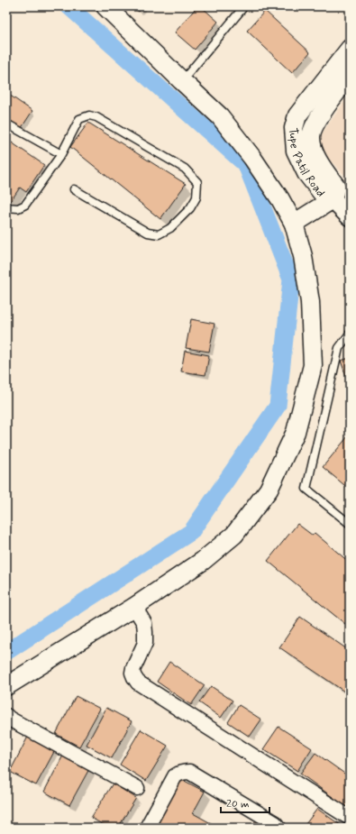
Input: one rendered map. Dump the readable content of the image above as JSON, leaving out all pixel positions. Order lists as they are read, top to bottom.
{
  "streets": {
    "street": ["Tupe Patil Road"]
  },
  "scale_bar": "20 m"
}
